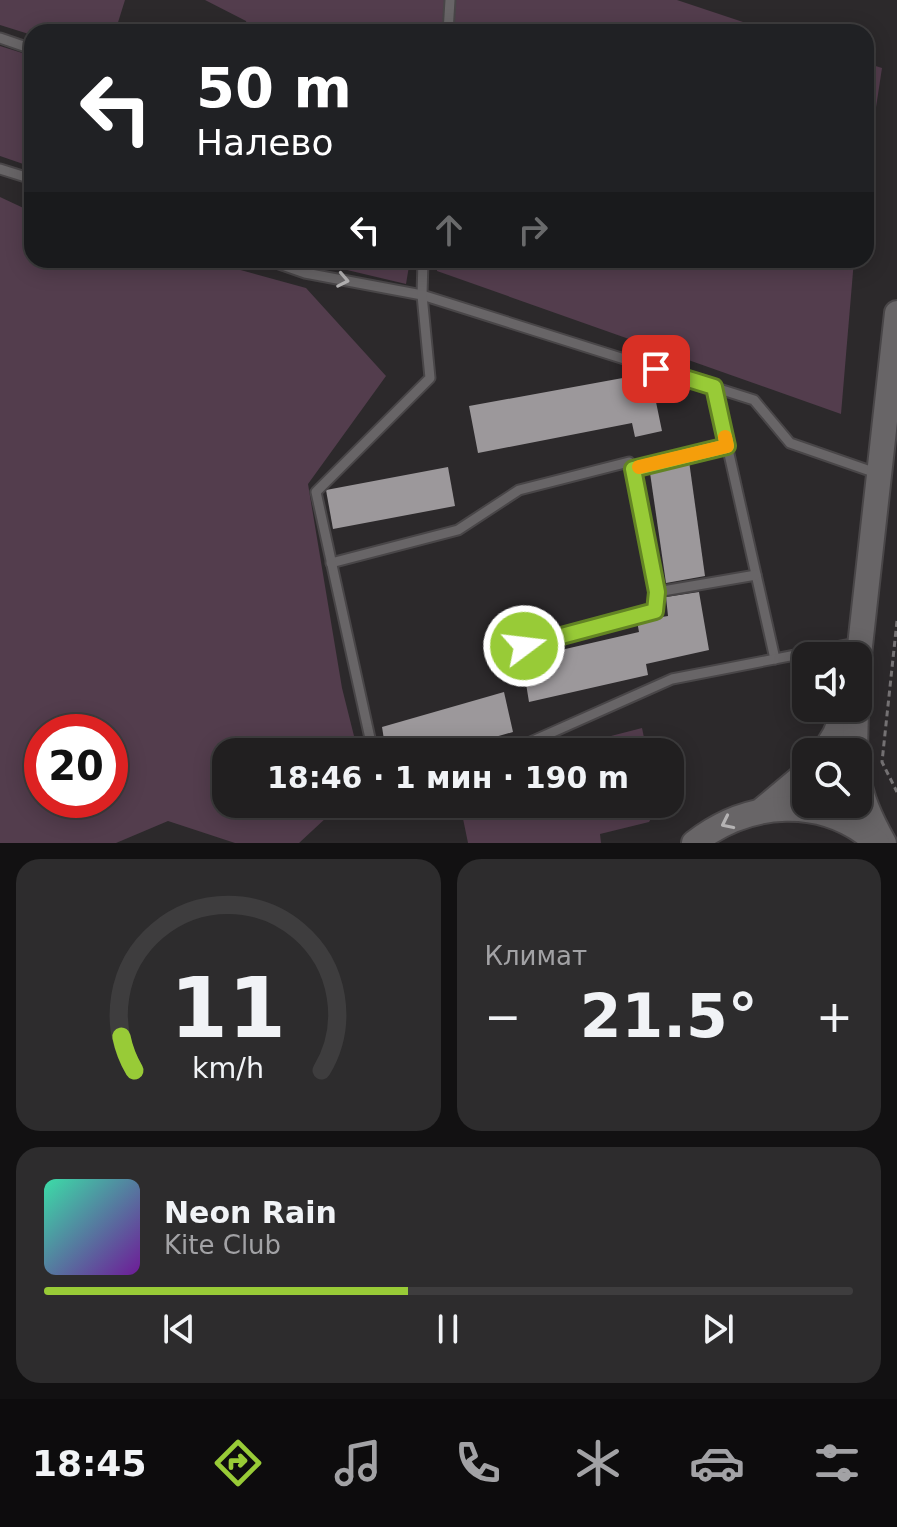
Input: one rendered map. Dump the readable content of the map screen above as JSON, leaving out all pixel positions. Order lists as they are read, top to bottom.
{
  "page": {
    "turn": ["50 m", "Налево"],
    "limit": "20",
    "trip": "18:46 · 1 мин · 190 m",
    "tile": "Климат",
    "heat": ["−", "21.5°", "+"],
    "song": ["Neon Rain", "Kite Club"],
    "tabs": "18:45",
    "gauge": ["11", "km/h"]
  }
}
